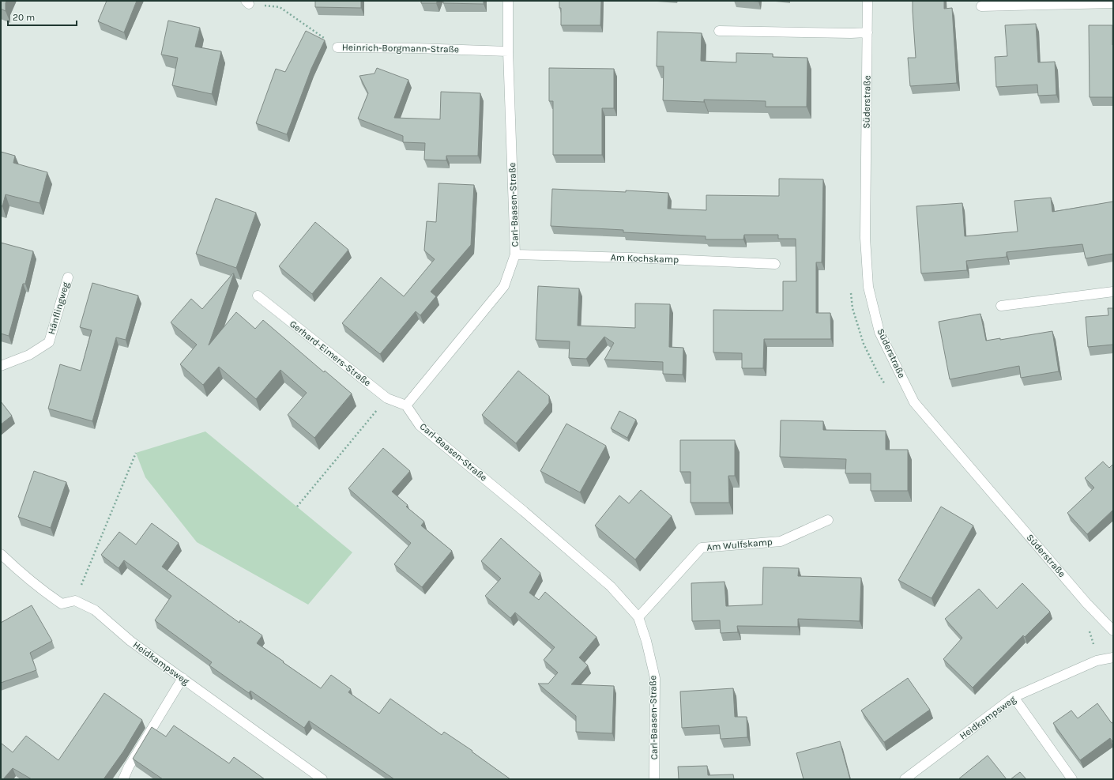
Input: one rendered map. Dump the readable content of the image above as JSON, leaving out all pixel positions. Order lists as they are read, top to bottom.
{
  "streets": {
    "street": [
      "Heinrich-Borgmann-Straße",
      "Süderstraße",
      "Carl-Baasen-Straße",
      "Am Kochskamp",
      "Hänflingweg",
      "Gerhard-Eimers-Straße",
      "Am Wulfskamp",
      "Heidkampsweg"
    ]
  },
  "crossings": [
    ["Heinrich-Borgmann-Straße", "Carl-Baasen-Straße"],
    ["Carl-Baasen-Straße", "Am Kochskamp"],
    ["Carl-Baasen-Straße", "Gerhard-Eimers-Straße"],
    ["Carl-Baasen-Straße", "Am Wulfskamp"]
  ],
  "scale_bar": "20 m"
}
